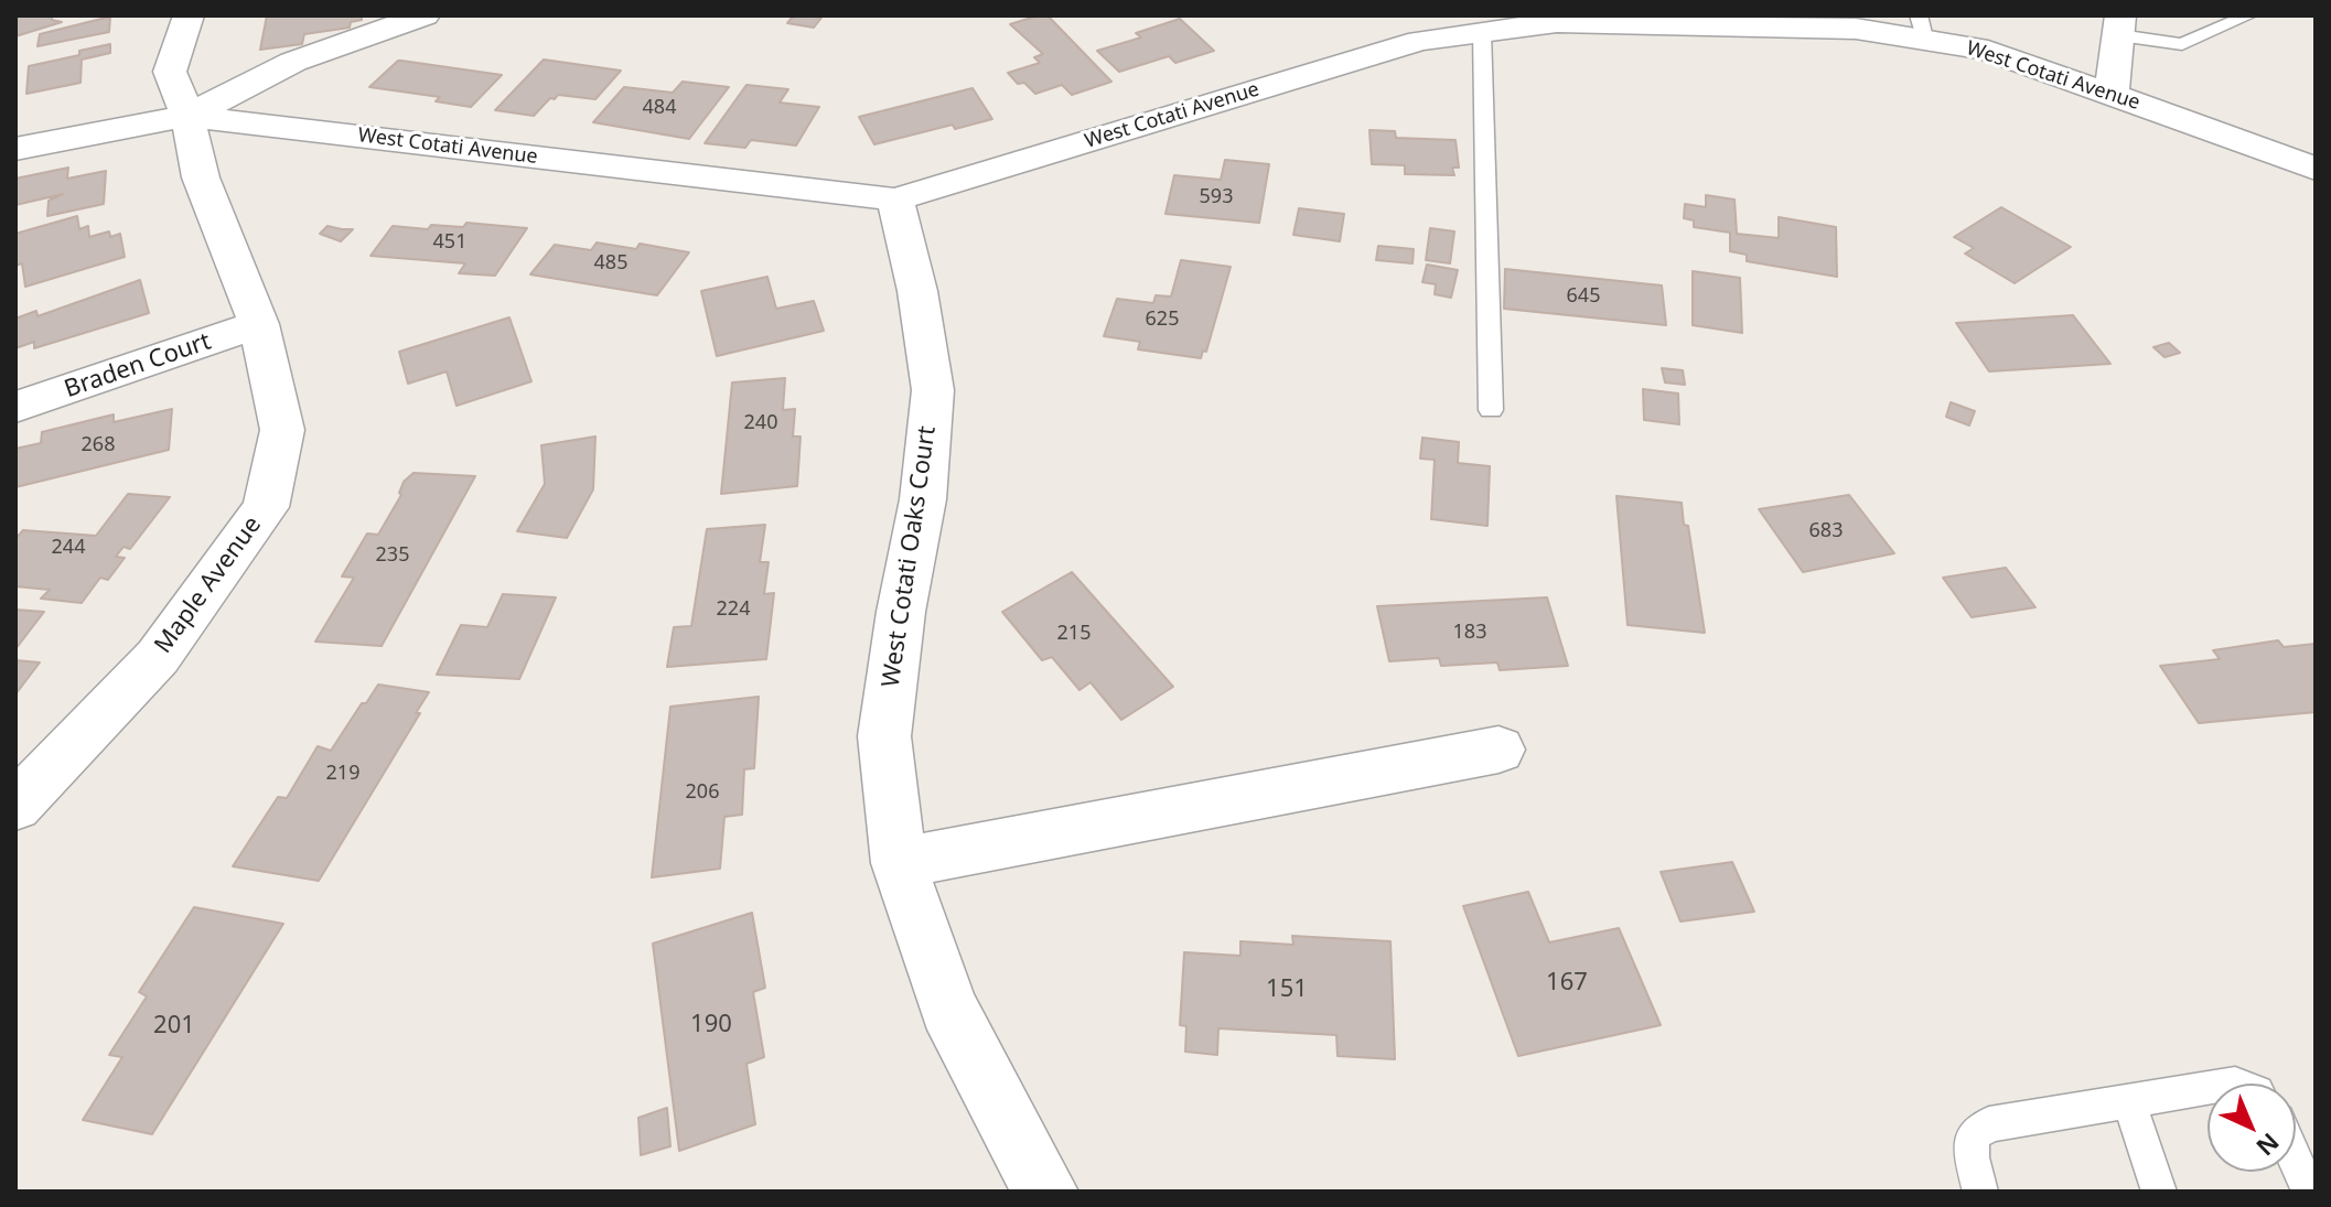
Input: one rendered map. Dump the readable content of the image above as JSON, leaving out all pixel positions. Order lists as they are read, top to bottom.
{
  "streets": {
    "street": [
      "West Cotati Avenue",
      "Braden Court",
      "West Cotati Oaks Court",
      "Maple Avenue"
    ]
  },
  "crossings": [
    ["West Cotati Avenue", "West Cotati Oaks Court"],
    ["West Cotati Avenue", "Maple Avenue"],
    ["Braden Court", "Maple Avenue"]
  ],
  "house_numbers": [
    "484",
    "593",
    "451",
    "485",
    "645",
    "625",
    "240",
    "268",
    "683",
    "244",
    "235",
    "224",
    "183",
    "215",
    "219",
    "206",
    "167",
    "151",
    "190",
    "201"
  ],
  "north": "bottom right"
}
